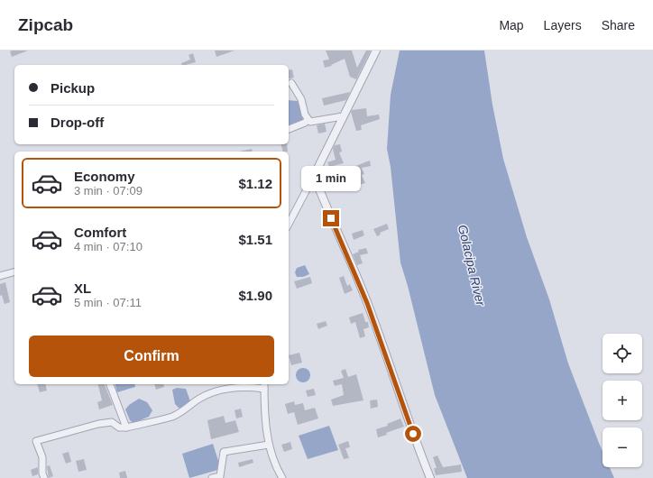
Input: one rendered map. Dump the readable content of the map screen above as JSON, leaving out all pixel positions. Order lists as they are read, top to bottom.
{
  "water": ["Golacipa River"],
  "page": {
    "header": "Zipcab",
    "nav": ["Map", "Layers", "Share"],
    "banner": ["Pickup", "Drop-off"],
    "list": [
      {
        "name": "Economy",
        "note": "3 min · 07:09",
        "value": "$1.12"
      },
      {
        "name": "Comfort",
        "note": "4 min · 07:10",
        "value": "$1.51"
      },
      {
        "name": "XL",
        "note": "5 min · 07:11",
        "value": "$1.90"
      }
    ],
    "bubble": "1 min",
    "buttons": "Confirm",
    "map_buttons": ["+", "−"]
  }
}
